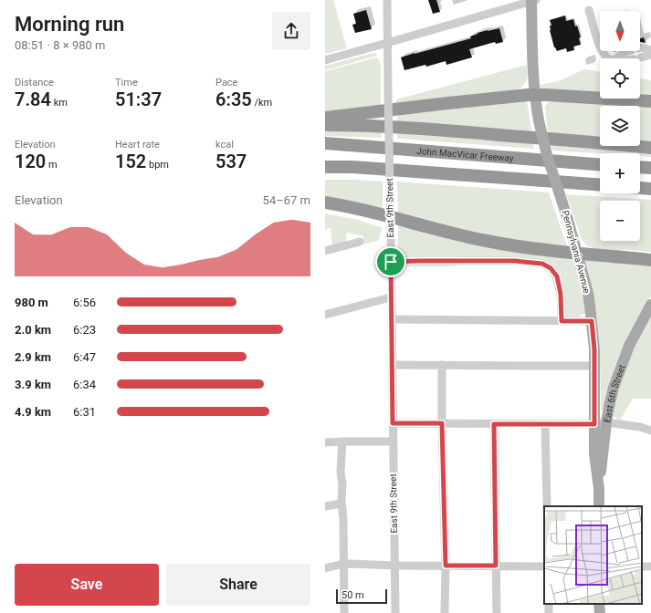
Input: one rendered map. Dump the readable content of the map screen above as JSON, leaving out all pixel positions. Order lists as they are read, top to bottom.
{
  "streets": {
    "highway": ["John MacVicar Freeway"],
    "main road": ["Pennsylvania Avenue", "East 6th Street"],
    "street": ["East 9th Street"]
  },
  "crossings": [
    ["Pennsylvania Avenue", "East 6th Street"]
  ],
  "scale_bar": "50 m",
  "north": "bottom",
  "page": {
    "heading": ["Morning run", "08:51 · 8 × 980 m"],
    "map_buttons": ["+", "−"],
    "stats": [
      ["Distance", "7.84 km"],
      ["Time", "51:37"],
      ["Pace", "6:35 /km"],
      ["Elevation", "120 m"],
      ["Heart rate", "152 bpm"],
      ["kcal", "537"]
    ],
    "chart": ["Elevation", "54–67 m"],
    "list": [
      {
        "name": "980 m",
        "note": "6:56"
      },
      {
        "name": "2.0 km",
        "note": "6:23"
      },
      {
        "name": "2.9 km",
        "note": "6:47"
      },
      {
        "name": "3.9 km",
        "note": "6:34"
      },
      {
        "name": "4.9 km",
        "note": "6:31"
      }
    ],
    "buttons": ["Save", "Share"],
    "scale": "50 m"
  }
}
